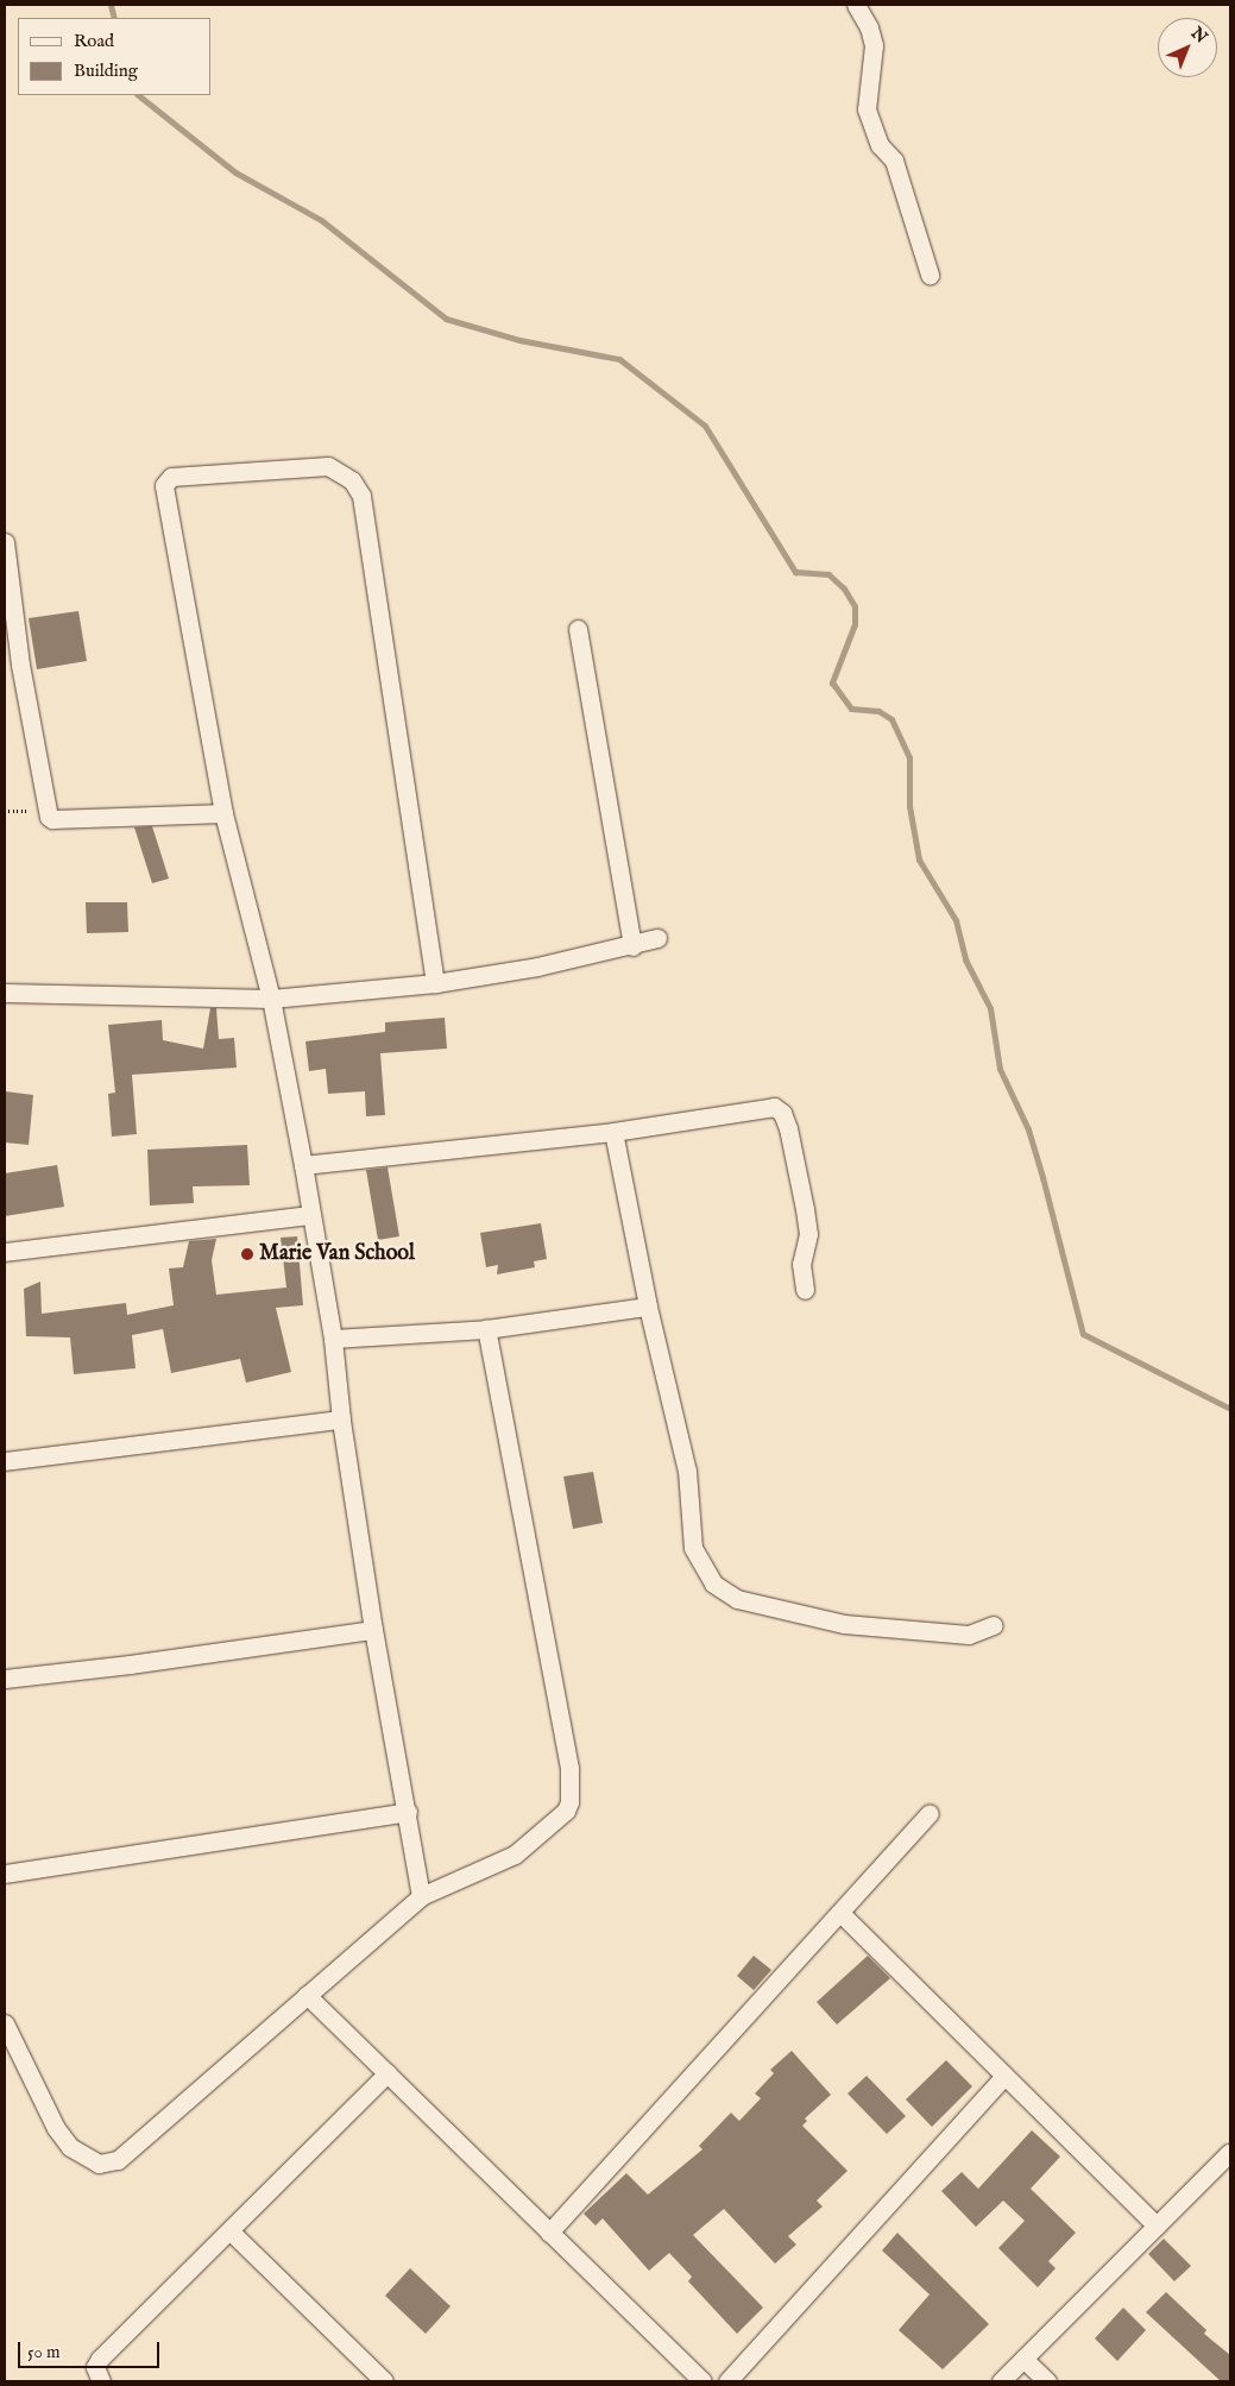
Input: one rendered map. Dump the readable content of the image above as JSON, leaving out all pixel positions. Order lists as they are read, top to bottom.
{
  "places": ["Marie Van School"],
  "legend": ["Road", "Building"],
  "scale_bar": "50 m",
  "north": "top right"
}
